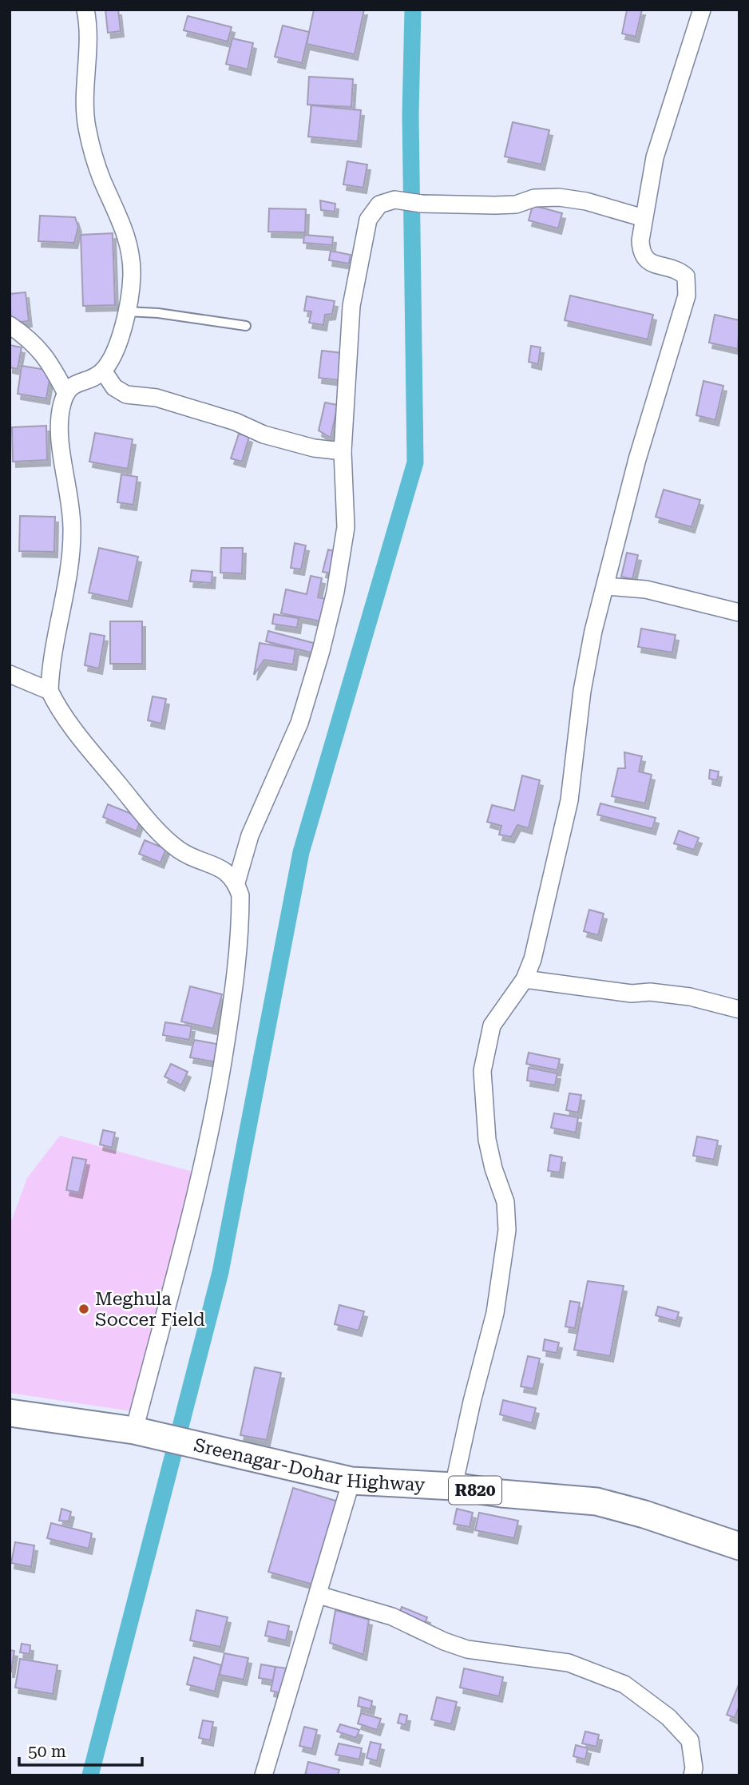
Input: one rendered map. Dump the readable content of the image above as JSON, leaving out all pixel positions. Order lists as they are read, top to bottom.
{
  "streets": {
    "main road": ["Sreenagar-Dohar Highway", "R820"]
  },
  "places": ["Meghula Soccer Field"],
  "scale_bar": "50 m"
}
